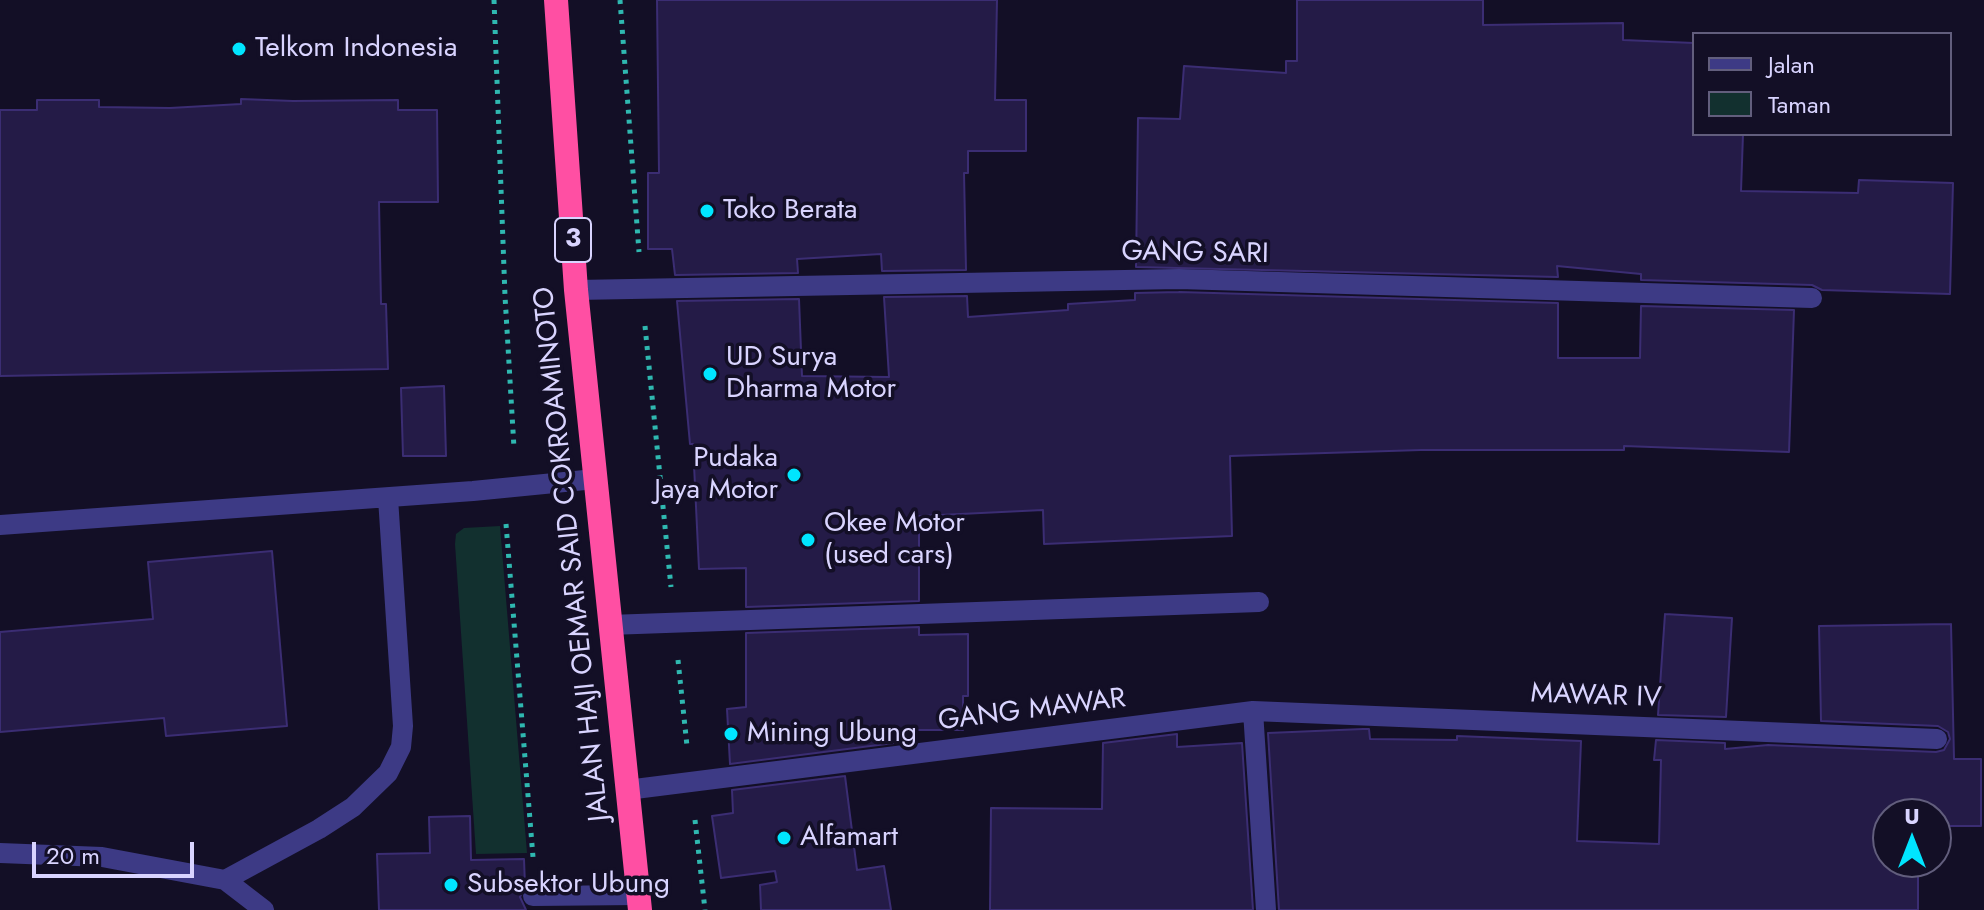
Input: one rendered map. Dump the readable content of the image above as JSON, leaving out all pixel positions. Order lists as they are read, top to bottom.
{
  "streets": {
    "highway": ["3", "JALAN HAJI OEMAR SAID COKROAMINOTO"],
    "street": ["GANG SARI", "MAWAR IV", "GANG MAWAR"]
  },
  "crossings": [
    ["GANG SARI", "JALAN HAJI OEMAR SAID COKROAMINOTO"],
    ["JALAN HAJI OEMAR SAID COKROAMINOTO", "GANG MAWAR"],
    ["MAWAR IV", "GANG MAWAR"]
  ],
  "places": [
    "Telkom Indonesia",
    "Toko Berata",
    "UD Surya Dharma Motor",
    "Pudaka Jaya Motor",
    "Okee Motor (used cars)",
    "Mining Ubung",
    "Alfamart",
    "Subsektor Ubung"
  ],
  "legend": ["Jalan", "Taman"],
  "scale_bar": "20 m",
  "north": "top"
}
